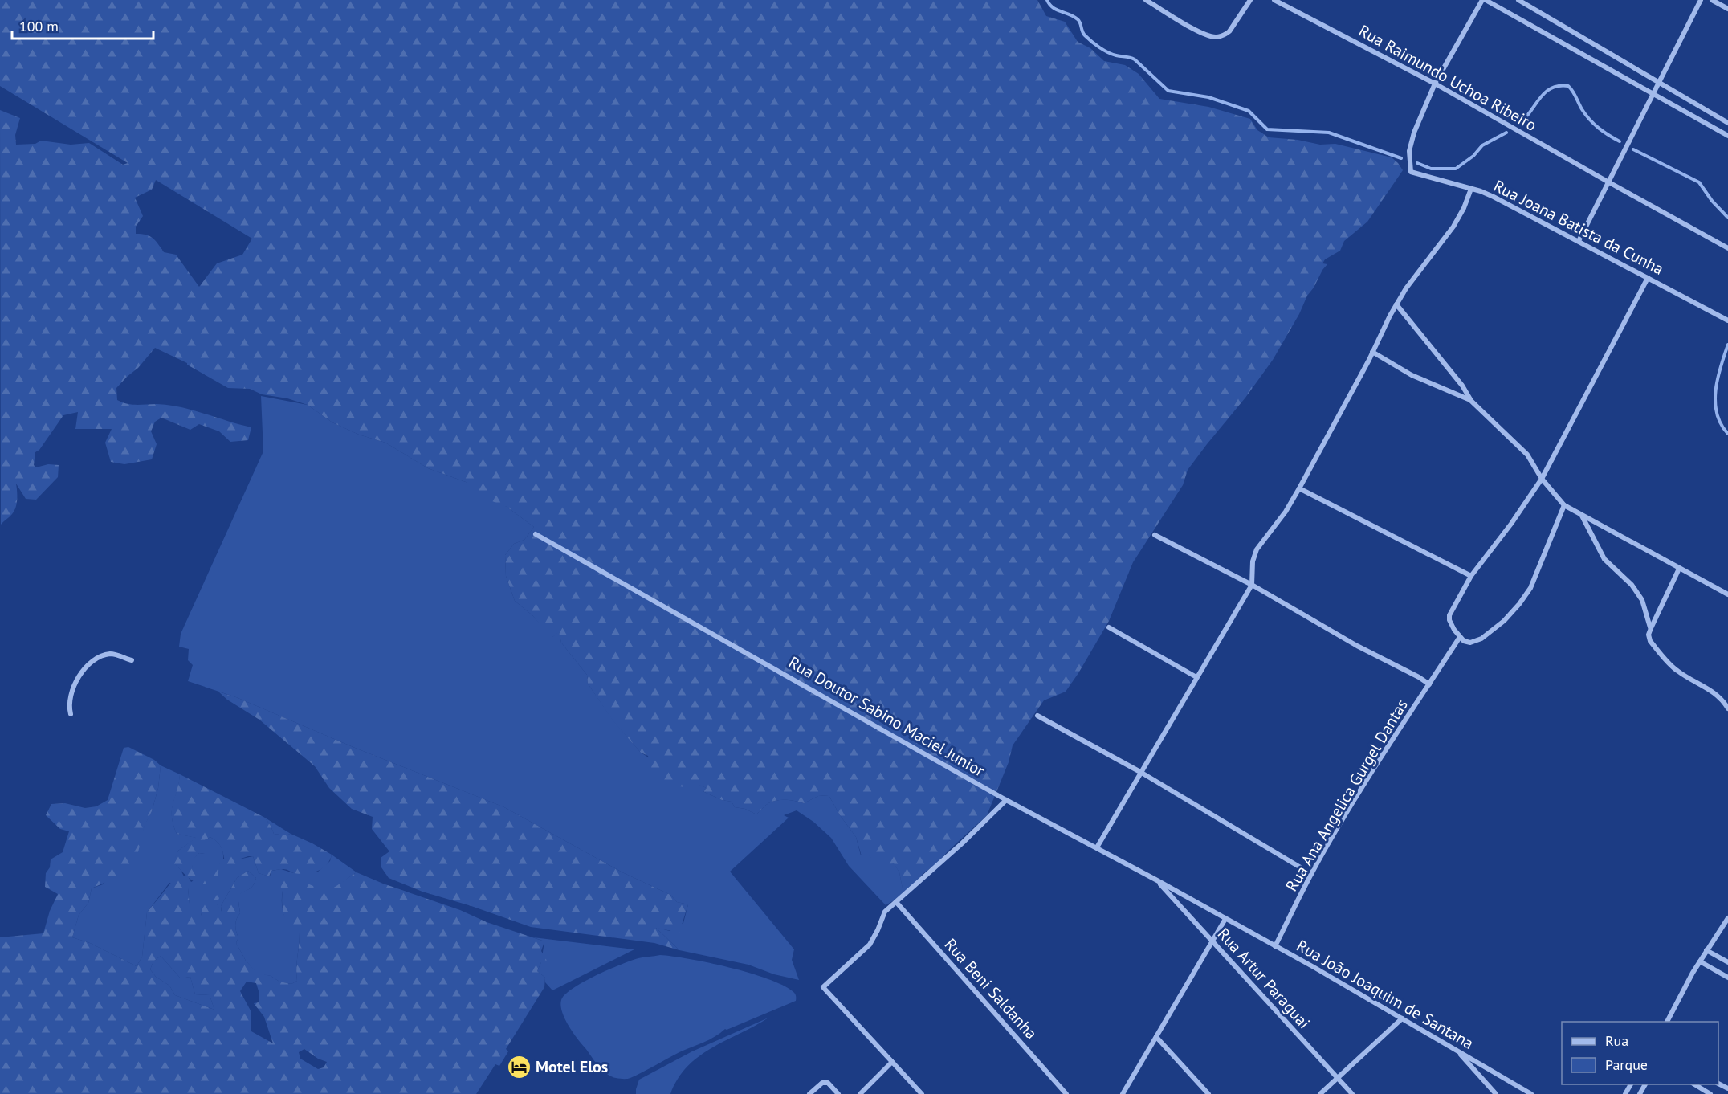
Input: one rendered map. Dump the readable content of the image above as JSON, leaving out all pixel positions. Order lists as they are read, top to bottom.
{
  "streets": {
    "street": [
      "Rua Raimundo Uchoa Ribeiro",
      "Rua Joana Batista da Cunha",
      "Rua Doutor Sabino Maciel Junior",
      "Rua Ana Angelica Gurgel Dantas",
      "Rua Artur Paraguai",
      "Rua Beni Saldanha",
      "Rua João Joaquim de Santana"
    ]
  },
  "crossings": [
    ["Rua Raimundo Uchoa Ribeiro", "Rua Joana Batista da Cunha"],
    ["Rua Doutor Sabino Maciel Junior", "Rua Artur Paraguai"],
    ["Rua Doutor Sabino Maciel Junior", "Rua João Joaquim de Santana"],
    ["Rua Ana Angelica Gurgel Dantas", "Rua João Joaquim de Santana"]
  ],
  "places": {
    "hotel": ["Motel Elos"]
  },
  "legend": ["Rua", "Parque"],
  "scale_bar": "100 m"
}
